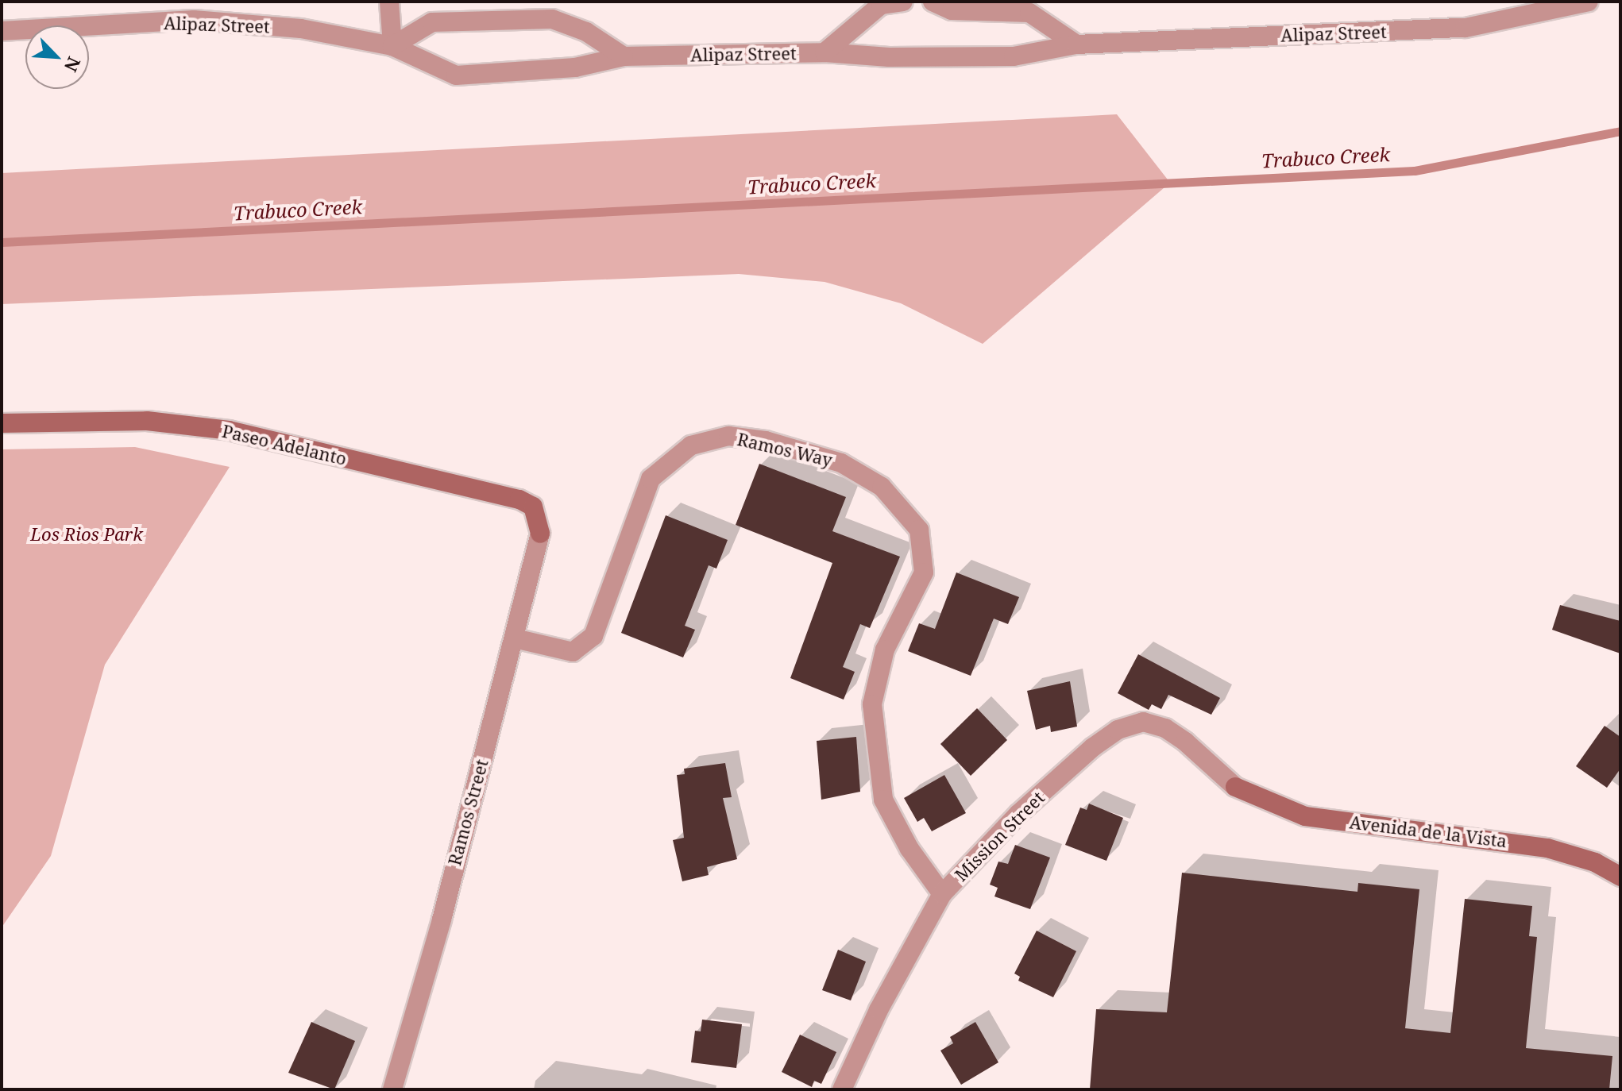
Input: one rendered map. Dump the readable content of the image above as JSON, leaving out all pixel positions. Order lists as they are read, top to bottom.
{
  "streets": {
    "street": [
      "Alipaz Street",
      "Paseo Adelanto",
      "Ramos Way",
      "Ramos Street",
      "Avenida de la Vista",
      "Mission Street"
    ]
  },
  "crossings": [
    ["Paseo Adelanto", "Ramos Street"],
    ["Ramos Way", "Ramos Street"],
    ["Ramos Way", "Mission Street"],
    ["Avenida de la Vista", "Mission Street"]
  ],
  "water": ["Trabuco Creek"],
  "parks": ["Los Rios Park"],
  "north": "bottom right"
}
